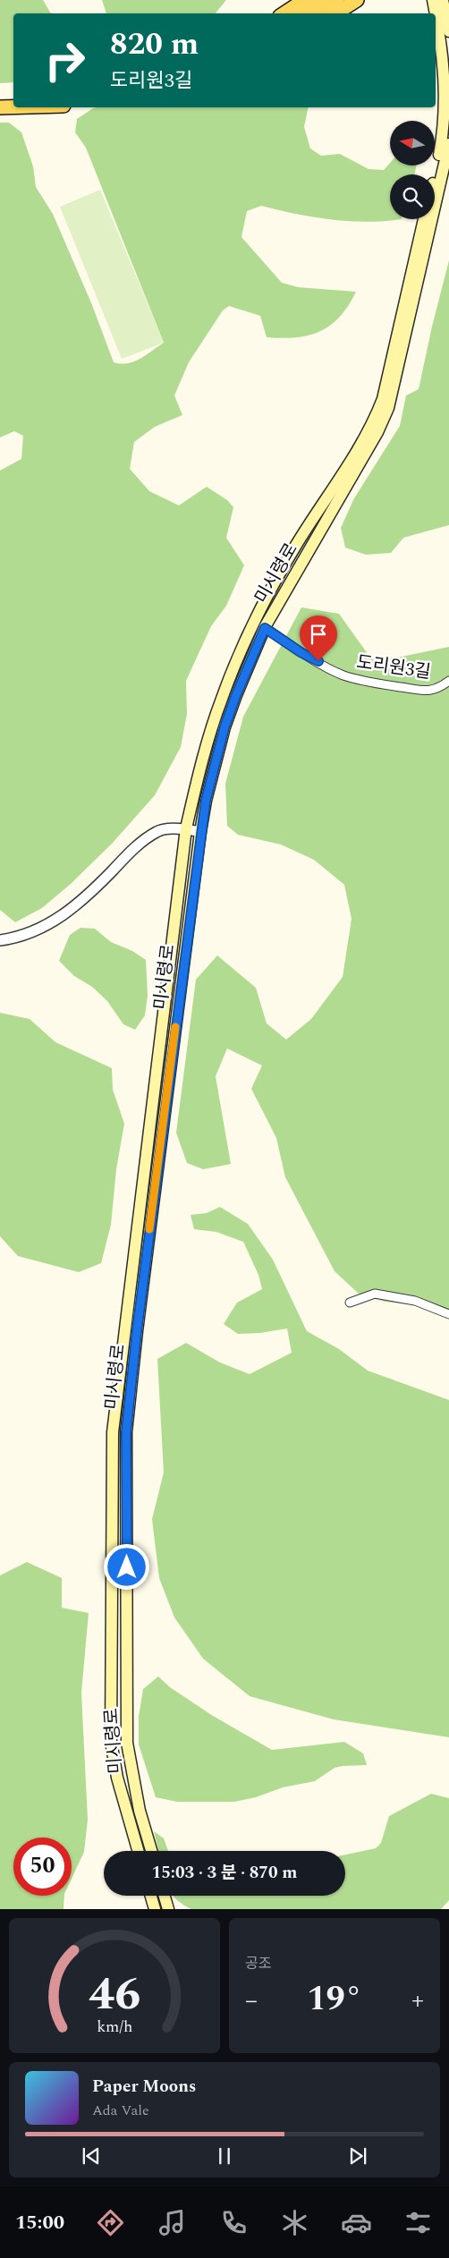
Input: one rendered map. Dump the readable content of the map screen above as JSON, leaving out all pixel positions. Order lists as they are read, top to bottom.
{
  "streets": {
    "main road": ["미시령로"],
    "street": ["도리원3길"]
  },
  "crossings": [
    ["미시령로", "도리원3길"]
  ],
  "north": "left",
  "page": {
    "turn": ["820 m", "도리원3길"],
    "limit": "50",
    "trip": "15:03 · 3 분 · 870 m",
    "tile": "공조",
    "heat": ["−", "19°", "+"],
    "song": ["Paper Moons", "Ada Vale"],
    "tabs": "15:00",
    "gauge": ["46", "km/h"]
  }
}
